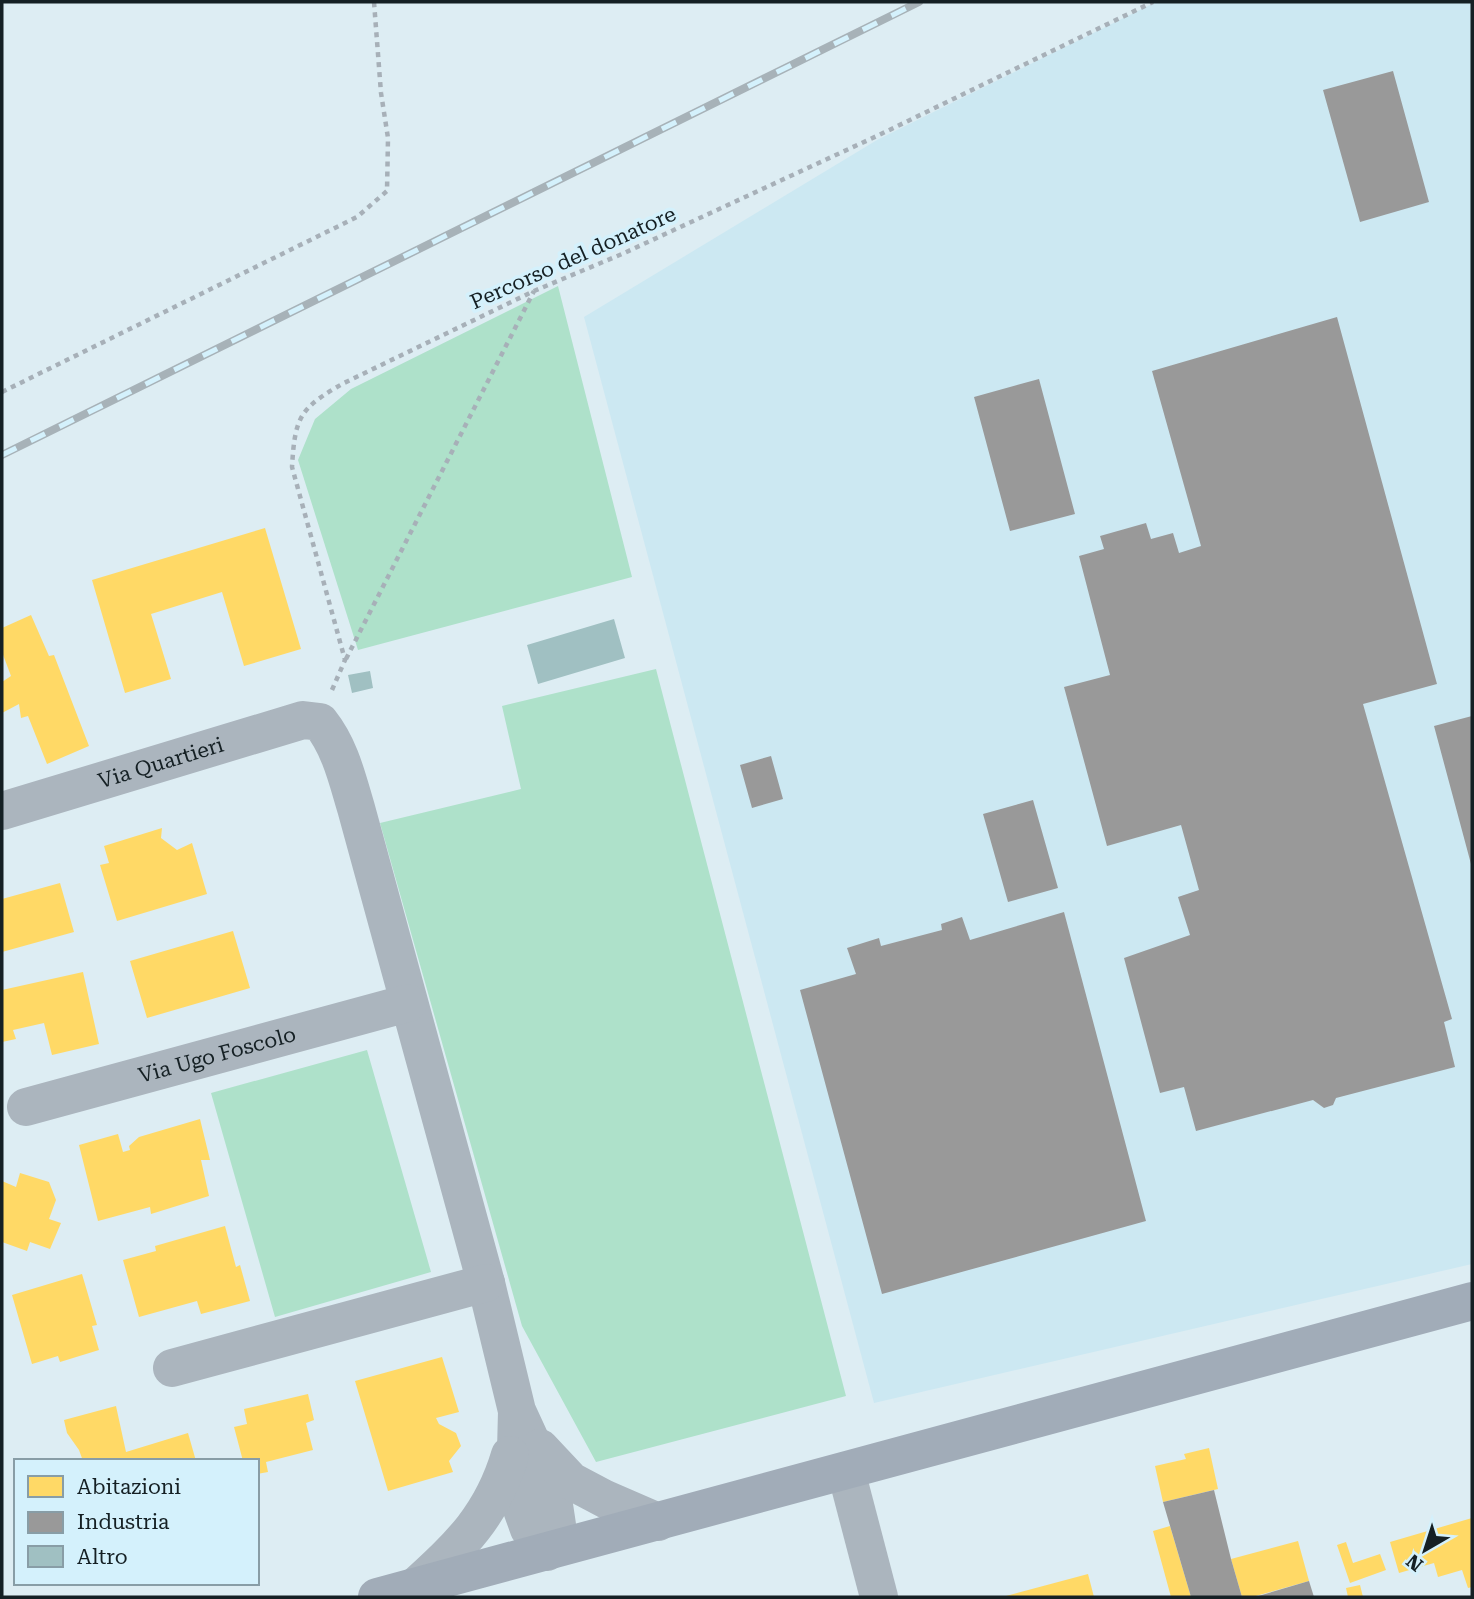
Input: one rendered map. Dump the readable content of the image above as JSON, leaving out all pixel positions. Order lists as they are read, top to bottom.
{
  "streets": {
    "street": ["Via Quartieri", "Via Ugo Foscolo"],
    "path": ["Percorso del donatore"]
  },
  "legend": ["Abitazioni", "Industria", "Altro"],
  "north": "bottom left"
}
